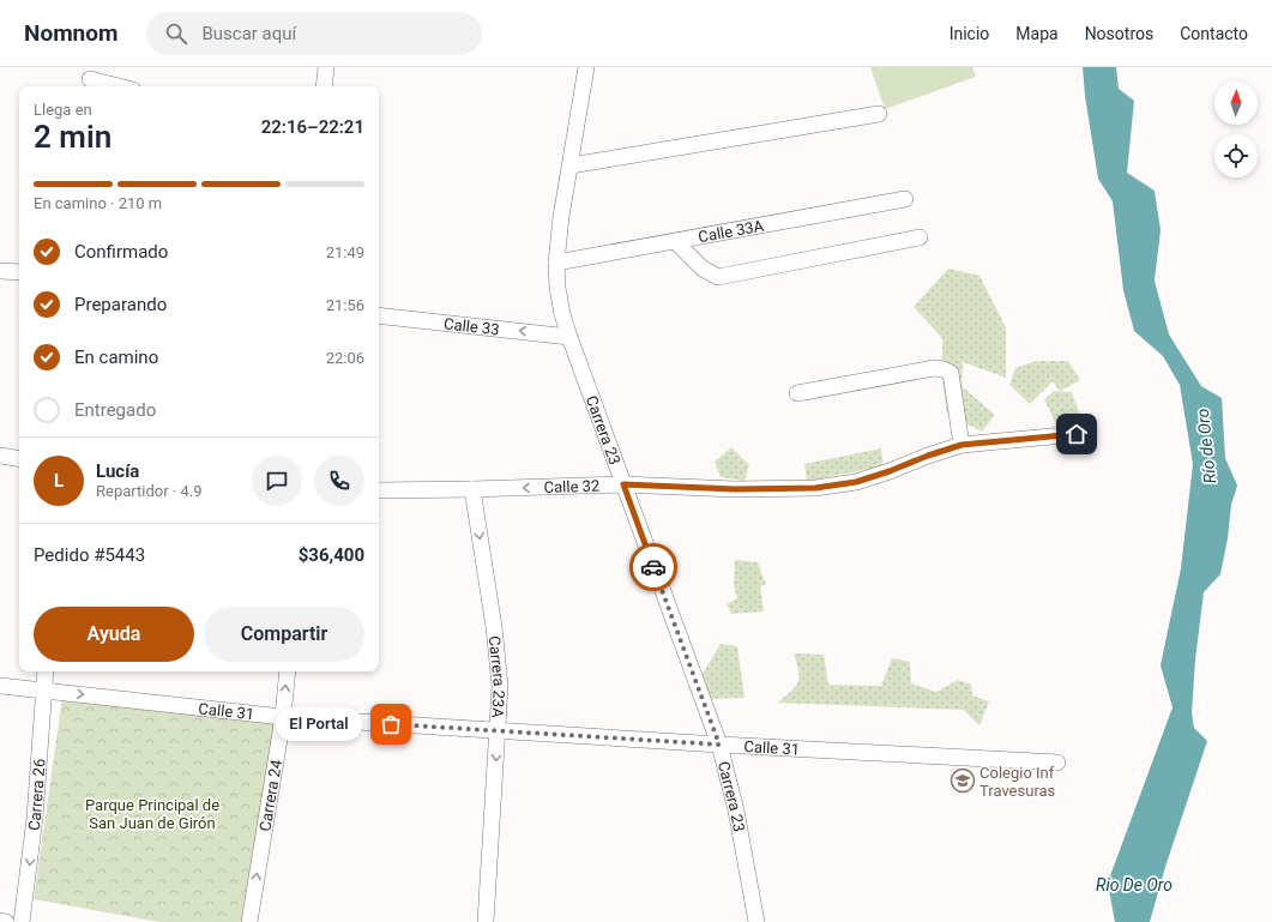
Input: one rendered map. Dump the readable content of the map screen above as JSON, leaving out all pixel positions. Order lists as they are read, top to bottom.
{
  "streets": {
    "street": [
      "Calle 33A",
      "Calle 33",
      "Carrera 23",
      "Calle 32",
      "Carrera 23A",
      "Calle 31",
      "Carrera 26",
      "Carrera 24"
    ]
  },
  "crossings": [
    ["Calle 33A", "Carrera 23"],
    ["Calle 33", "Carrera 23"],
    ["Carrera 23", "Calle 32"],
    ["Carrera 23", "Calle 31"],
    ["Calle 32", "Carrera 23A"],
    ["Carrera 23A", "Calle 31"],
    ["Calle 31", "Carrera 26"],
    ["Calle 31", "Carrera 24"]
  ],
  "one_way": [
    "Calle 33",
    "Carrera 23A",
    "Carrera 26",
    "Carrera 24"
  ],
  "water": ["Río de Oro", "Rio De Oro"],
  "parks": ["Parque Principal de San Juan de Girón"],
  "places": {
    "other": ["El Portal"],
    "school or university": ["Colegio Inf Travesuras"]
  },
  "north": "top",
  "page": {
    "header": "Nomnom",
    "search": "Buscar aquí",
    "nav": [
      "Inicio",
      "Mapa",
      "Nosotros",
      "Contacto"
    ],
    "heading": ["2 min", "Llega en", "22:16–22:21"],
    "panel": [
      "Lucía",
      "Repartidor · 4.9",
      "Pedido #5443",
      "$36,400"
    ],
    "bar": "En camino · 210 m",
    "list": [
      ["Confirmado", "21:49"],
      ["Preparando", "21:56"],
      ["En camino", "22:06"],
      "Entregado"
    ],
    "round": "L",
    "buttons": ["Ayuda", "Compartir"],
    "bubble": "El Portal"
  }
}
